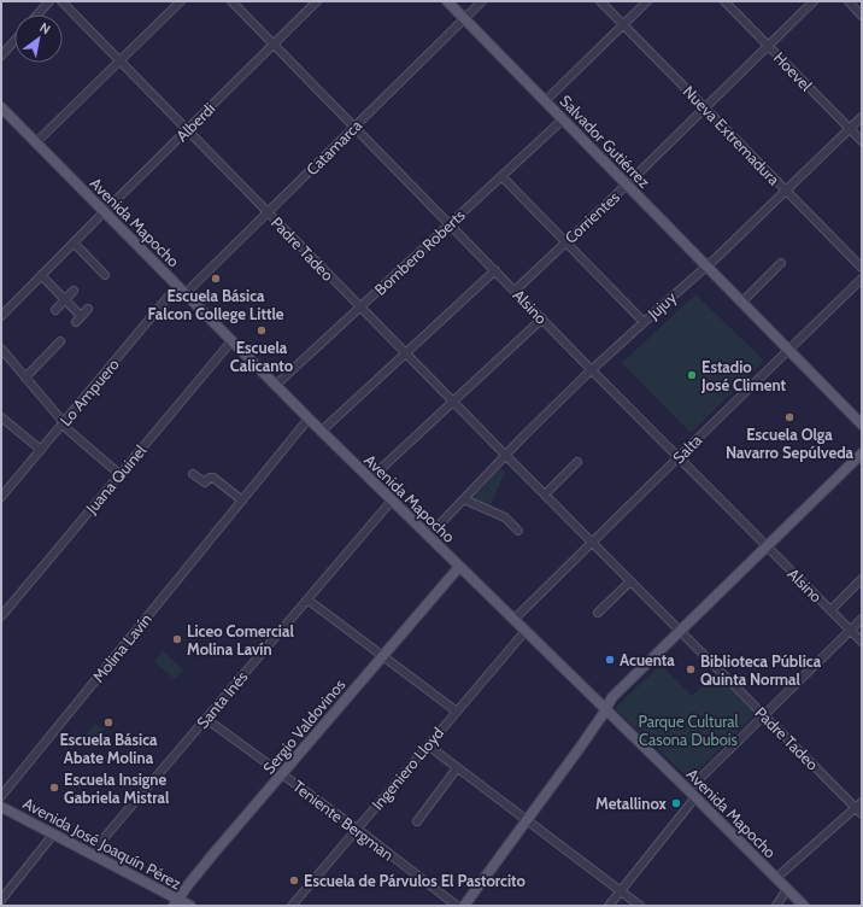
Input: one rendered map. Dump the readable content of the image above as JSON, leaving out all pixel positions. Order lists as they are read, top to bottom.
{
  "streets": {
    "main road": [
      "Salvador Gutiérrez",
      "Avenida Mapocho",
      "Sergio Valdovinos",
      "Avenida José Joaquín Pérez"
    ],
    "street": [
      "Hoevel",
      "Alberdi",
      "Nueva Extremadura",
      "Catamarca",
      "Corrientes",
      "Padre Tadeo",
      "Bombero Roberts",
      "Jujuy",
      "Alsino",
      "Lo Ampuero",
      "Salta",
      "Juana Quinel",
      "Molina Lavín",
      "Santa Inés",
      "Ingeniero Lloyd",
      "Teniente Bergman"
    ]
  },
  "crossings": [
    ["Hoevel", "Corrientes"],
    ["Hoevel", "Jujuy"],
    ["Alberdi", "Avenida Mapocho"],
    ["Alberdi", "Padre Tadeo"],
    ["Alberdi", "Alsino"],
    ["Nueva Extremadura", "Corrientes"],
    ["Nueva Extremadura", "Jujuy"],
    ["Salvador Gutiérrez", "Catamarca"],
    ["Salvador Gutiérrez", "Corrientes"],
    ["Salvador Gutiérrez", "Bombero Roberts"],
    ["Salvador Gutiérrez", "Jujuy"],
    ["Salvador Gutiérrez", "Salta"],
    ["Catamarca", "Avenida Mapocho"],
    ["Catamarca", "Padre Tadeo"],
    ["Catamarca", "Alsino"],
    ["Catamarca", "Lo Ampuero"],
    ["Corrientes", "Alsino"],
    ["Avenida Mapocho", "Bombero Roberts"],
    ["Avenida Mapocho", "Jujuy"],
    ["Avenida Mapocho", "Lo Ampuero"],
    ["Avenida Mapocho", "Salta"],
    ["Avenida Mapocho", "Juana Quinel"],
    ["Avenida Mapocho", "Molina Lavín"],
    ["Avenida Mapocho", "Santa Inés"],
    ["Avenida Mapocho", "Sergio Valdovinos"],
    ["Avenida Mapocho", "Ingeniero Lloyd"],
    ["Padre Tadeo", "Bombero Roberts"],
    ["Padre Tadeo", "Jujuy"],
    ["Padre Tadeo", "Salta"],
    ["Bombero Roberts", "Alsino"],
    ["Jujuy", "Alsino"],
    ["Alsino", "Salta"],
    ["Santa Inés", "Teniente Bergman"],
    ["Santa Inés", "Avenida José Joaquín Pérez"],
    ["Sergio Valdovinos", "Teniente Bergman"],
    ["Sergio Valdovinos", "Avenida José Joaquín Pérez"],
    ["Ingeniero Lloyd", "Teniente Bergman"]
  ],
  "parks": ["Parque Cultural Casona Dubois"],
  "places": [
    "Escuela Básica Falcon College Little",
    "Escuela Calicanto",
    "Estadio José Climent",
    "Escuela Olga Navarro Sepúlveda",
    "Liceo Comercial Molina Lavín",
    "Acuenta",
    "Biblioteca Pública Quinta Normal",
    "Escuela Básica Abate Molina",
    "Escuela Insigne Gabriela Mistral",
    "Metallinox",
    "Escuela de Párvulos El Pastorcito"
  ],
  "north": "top right"
}
